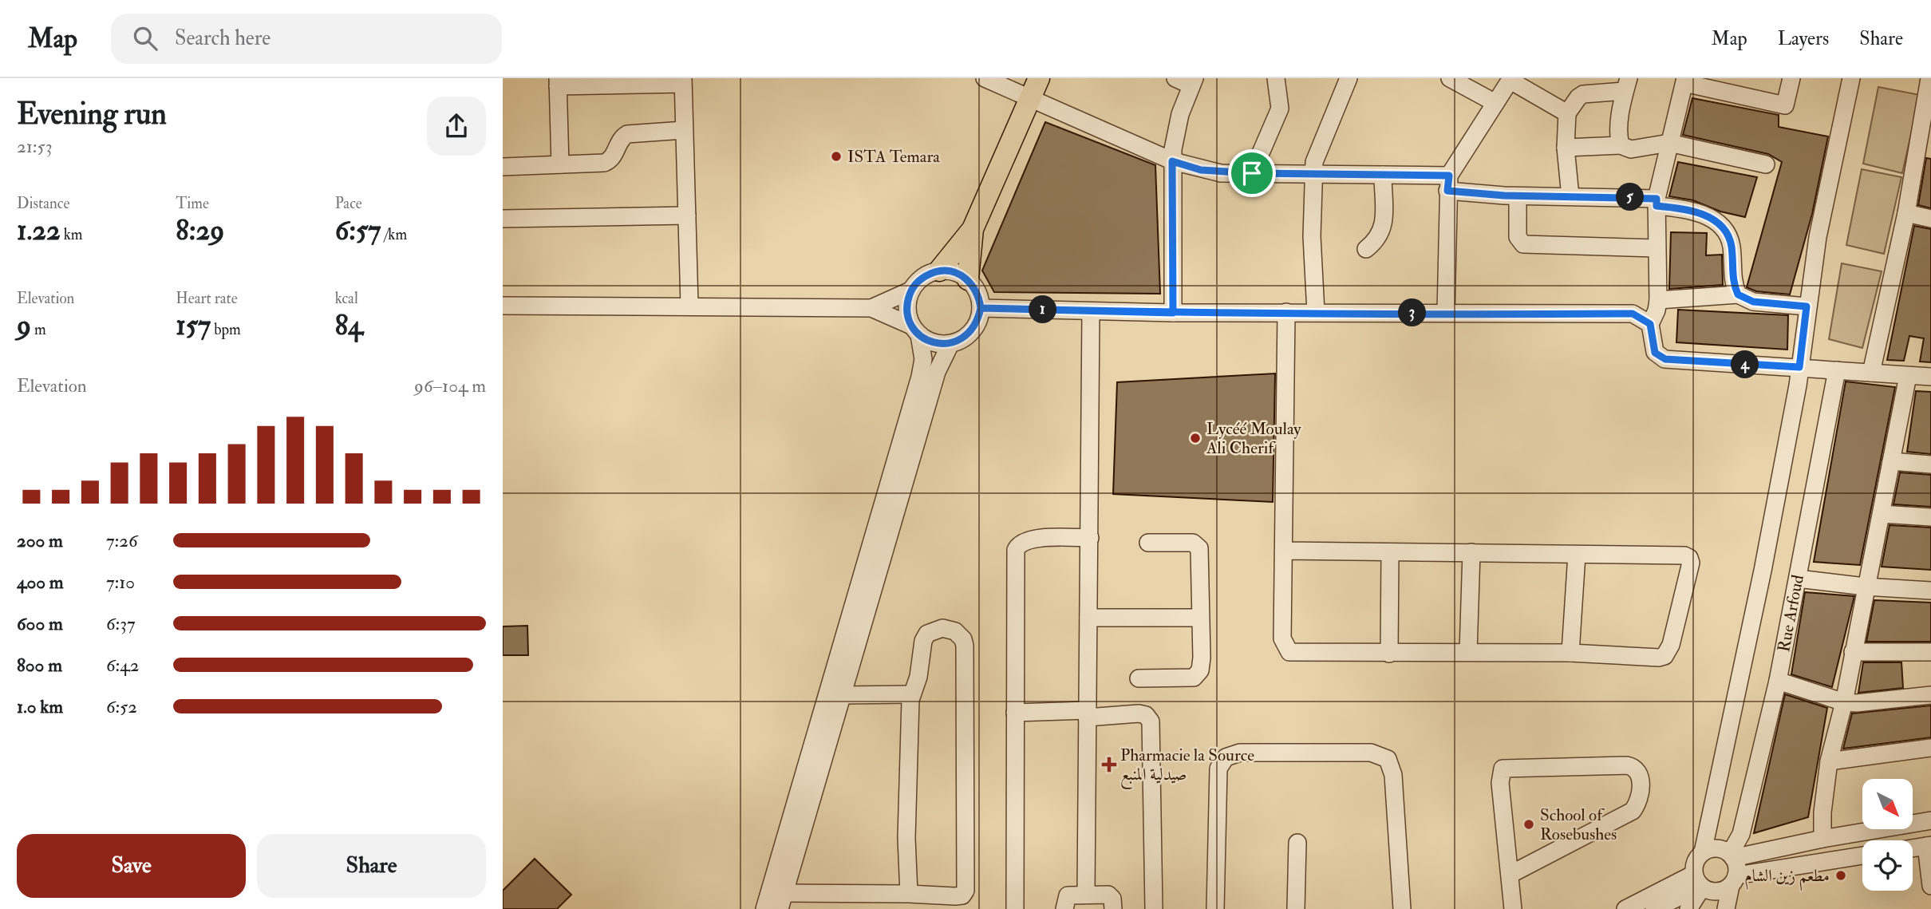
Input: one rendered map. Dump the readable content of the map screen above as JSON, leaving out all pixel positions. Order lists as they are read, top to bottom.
{
  "streets": {
    "street": ["Rue Arfoud"]
  },
  "places": {
    "other": [
      "ISTA Temara",
      "Lycéé Moulay Ali Cherif",
      "School of Rosebushes",
      "مطعم زين الشام"
    ],
    "health": ["Pharmacie la Source صيدلية المنبع"]
  },
  "north": "bottom right",
  "page": {
    "header": "Map",
    "search": "Search here",
    "nav": ["Map", "Layers", "Share"],
    "heading": ["Evening run", "21:53"],
    "stats": [
      ["Distance", "1.22 km"],
      ["Time", "8:29"],
      ["Pace", "6:57 /km"],
      ["Elevation", "9 m"],
      ["Heart rate", "157 bpm"],
      ["kcal", "84"]
    ],
    "pins": [
      "5",
      "1",
      "3",
      "4"
    ],
    "chart": ["Elevation", "96–104 m"],
    "list": [
      {
        "name": "200 m",
        "note": "7:26"
      },
      {
        "name": "400 m",
        "note": "7:10"
      },
      {
        "name": "600 m",
        "note": "6:37"
      },
      {
        "name": "800 m",
        "note": "6:42"
      },
      {
        "name": "1.0 km",
        "note": "6:52"
      }
    ],
    "buttons": ["Save", "Share"]
  }
}
